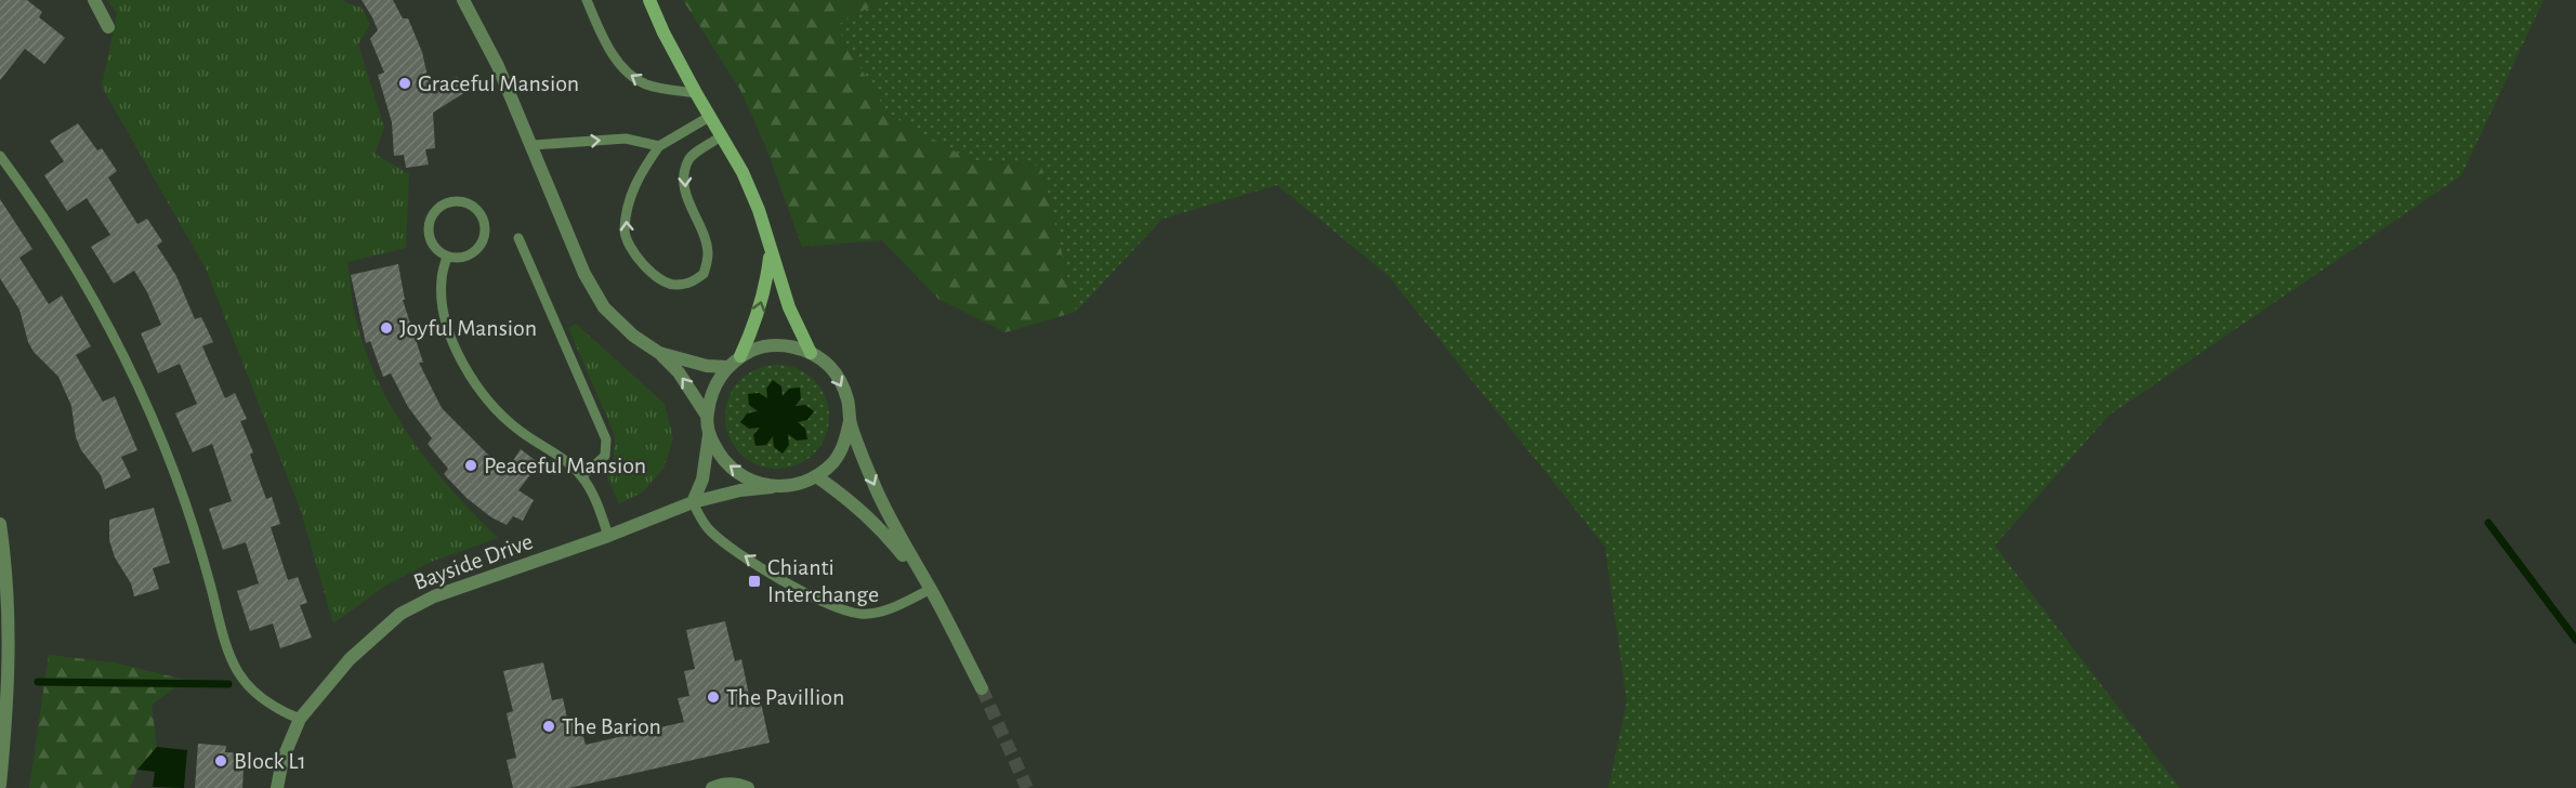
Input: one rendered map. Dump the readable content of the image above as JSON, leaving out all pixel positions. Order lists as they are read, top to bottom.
{
  "streets": {
    "street": ["Bayside Drive"]
  },
  "places": {
    "other": [
      "Graceful Mansion",
      "Joyful Mansion",
      "Peaceful Mansion",
      "The Pavillion",
      "The Barion",
      "Block L1"
    ],
    "transit": ["Chianti Interchange"]
  }
}
